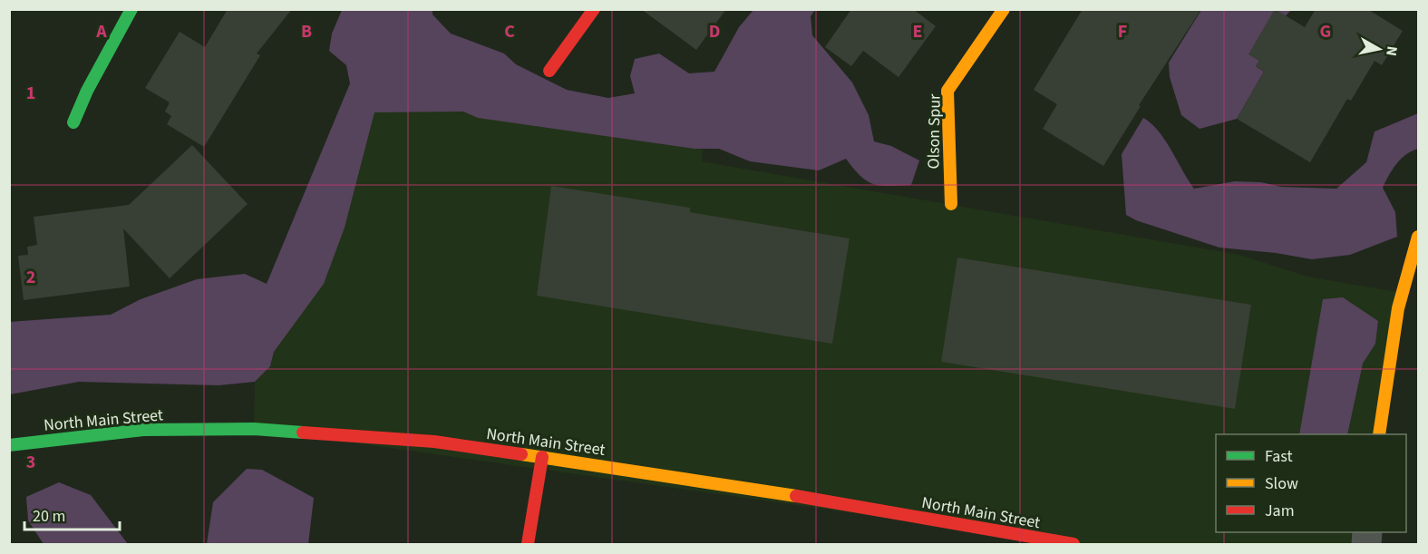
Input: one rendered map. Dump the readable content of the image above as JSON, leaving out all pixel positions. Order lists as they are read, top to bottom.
{
  "streets": {
    "main road": ["Olson Spur", "North Main Street"]
  },
  "legend": ["Fast", "Slow", "Jam"],
  "scale_bar": "20 m",
  "north": "right",
  "grid": {
    "columns": [
      "A",
      "B",
      "C",
      "D",
      "E",
      "F",
      "G"
    ],
    "rows": ["1", "2", "3"]
  }
}
